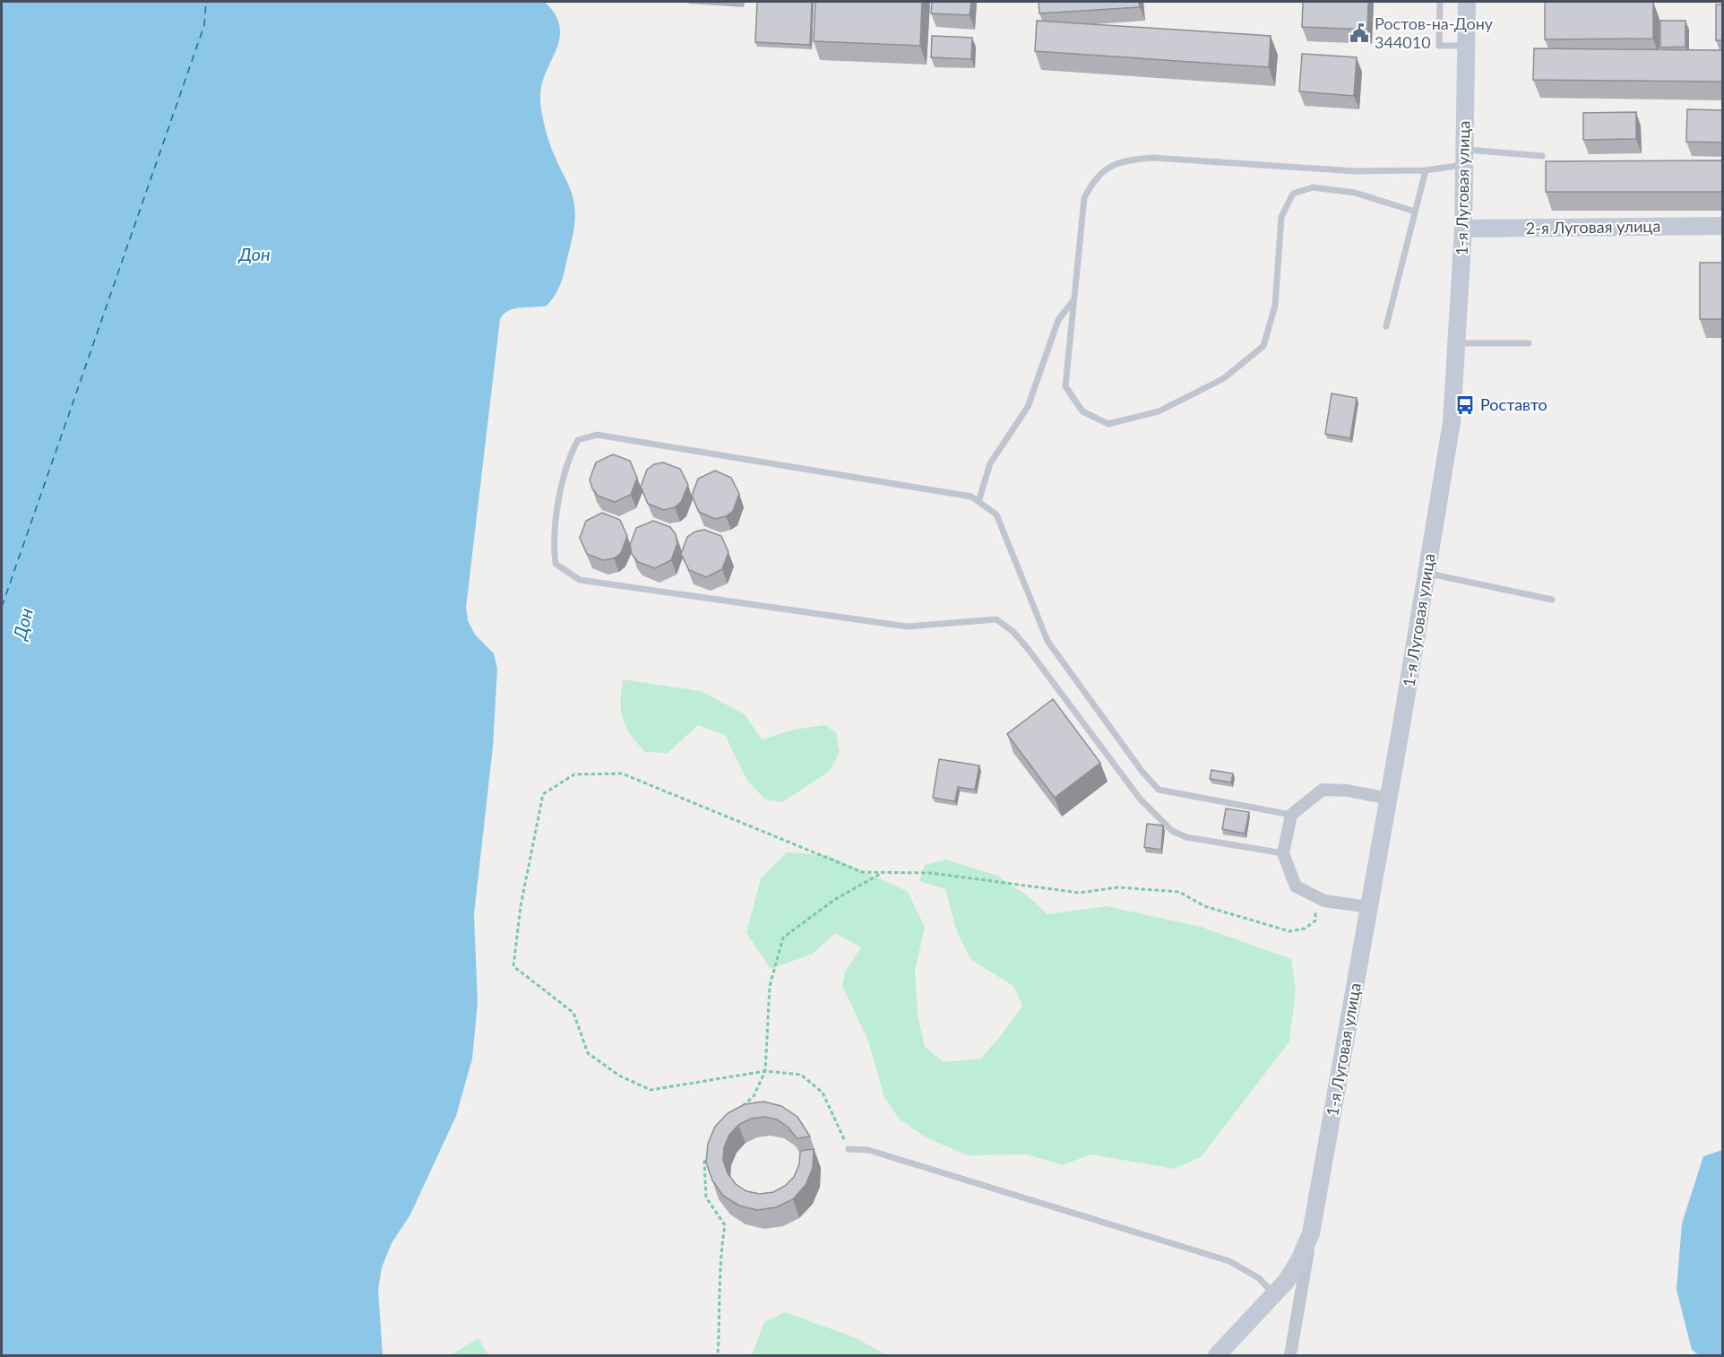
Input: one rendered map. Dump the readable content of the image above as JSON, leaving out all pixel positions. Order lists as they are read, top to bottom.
{
  "streets": {
    "main road": ["1-я Луговая улица", "2-я Луговая улица"]
  },
  "crossings": [
    ["1-я Луговая улица", "2-я Луговая улица"]
  ],
  "water": ["Дон"],
  "places": {
    "public building": ["Ростов-на-Дону 344010"],
    "bus stop": ["Роставто"]
  }
}
